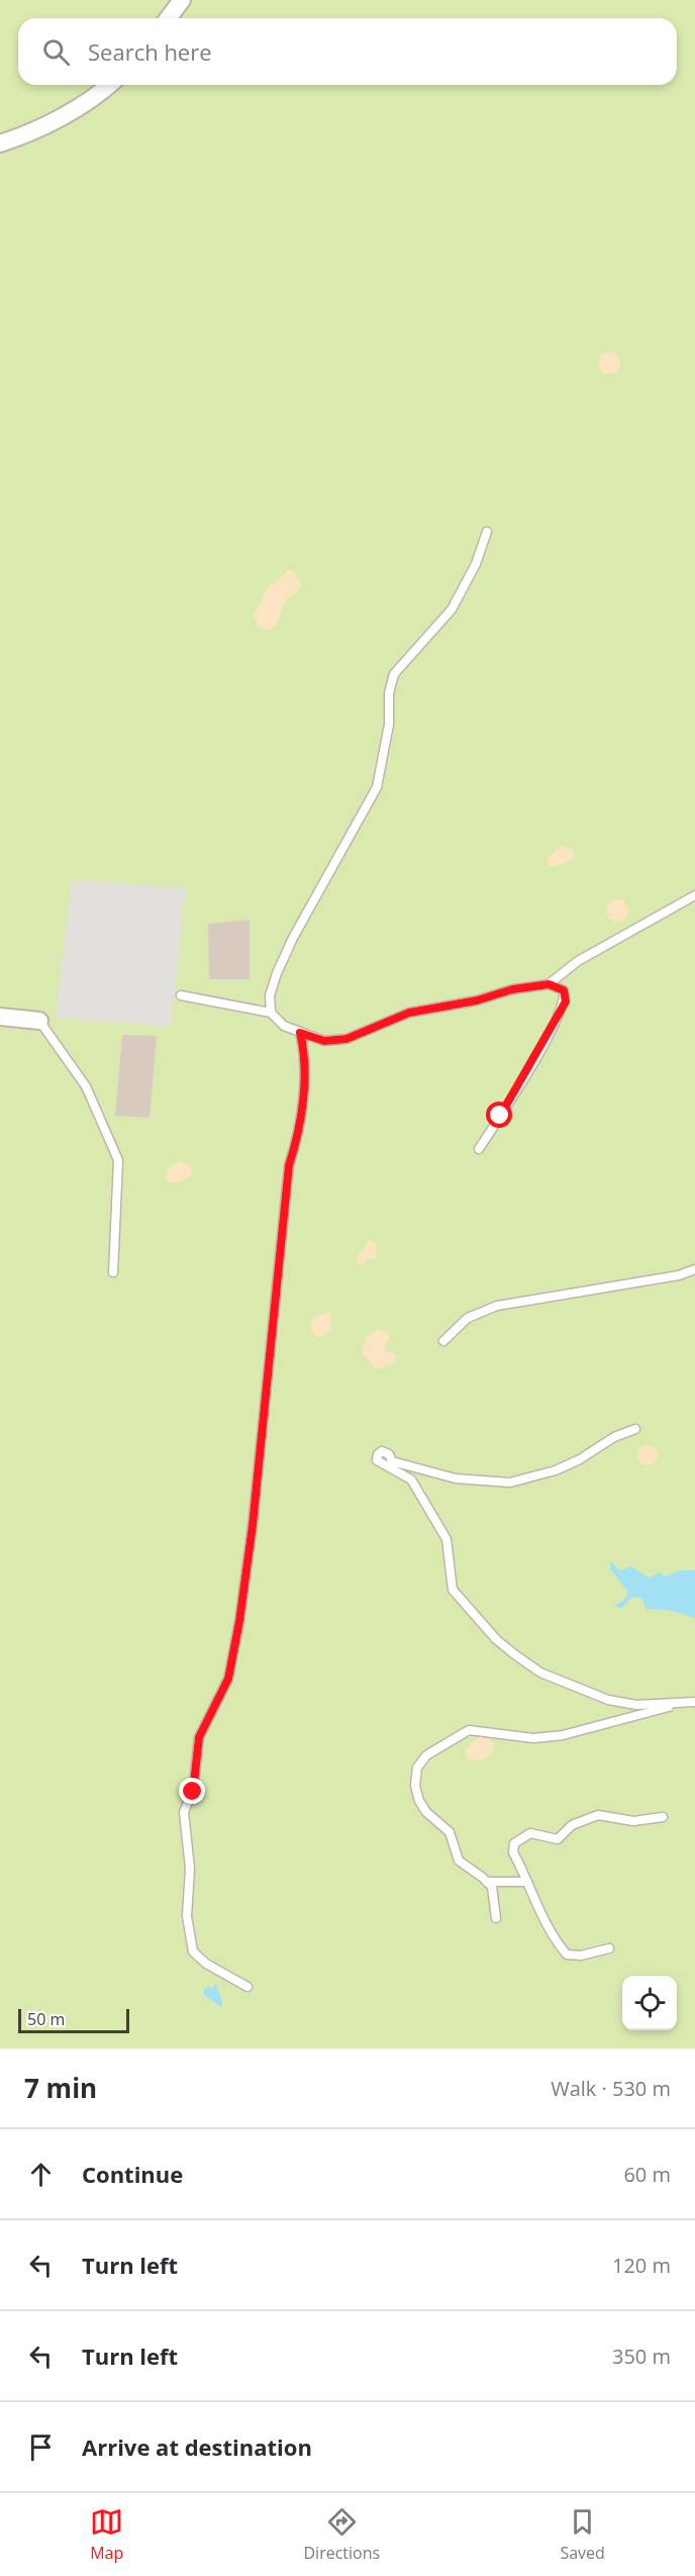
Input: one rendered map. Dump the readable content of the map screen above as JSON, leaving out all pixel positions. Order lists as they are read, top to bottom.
{
  "scale_bar": "50 m",
  "page": {
    "search": "Search here",
    "scale": "50 m",
    "heading": ["7 min", "Walk · 530 m"],
    "list": [
      ["Continue", "60 m"],
      ["Turn left", "120 m"],
      ["Turn left", "350 m"],
      "Arrive at destination"
    ],
    "nav": ["Map", "Directions", "Saved"]
  }
}
